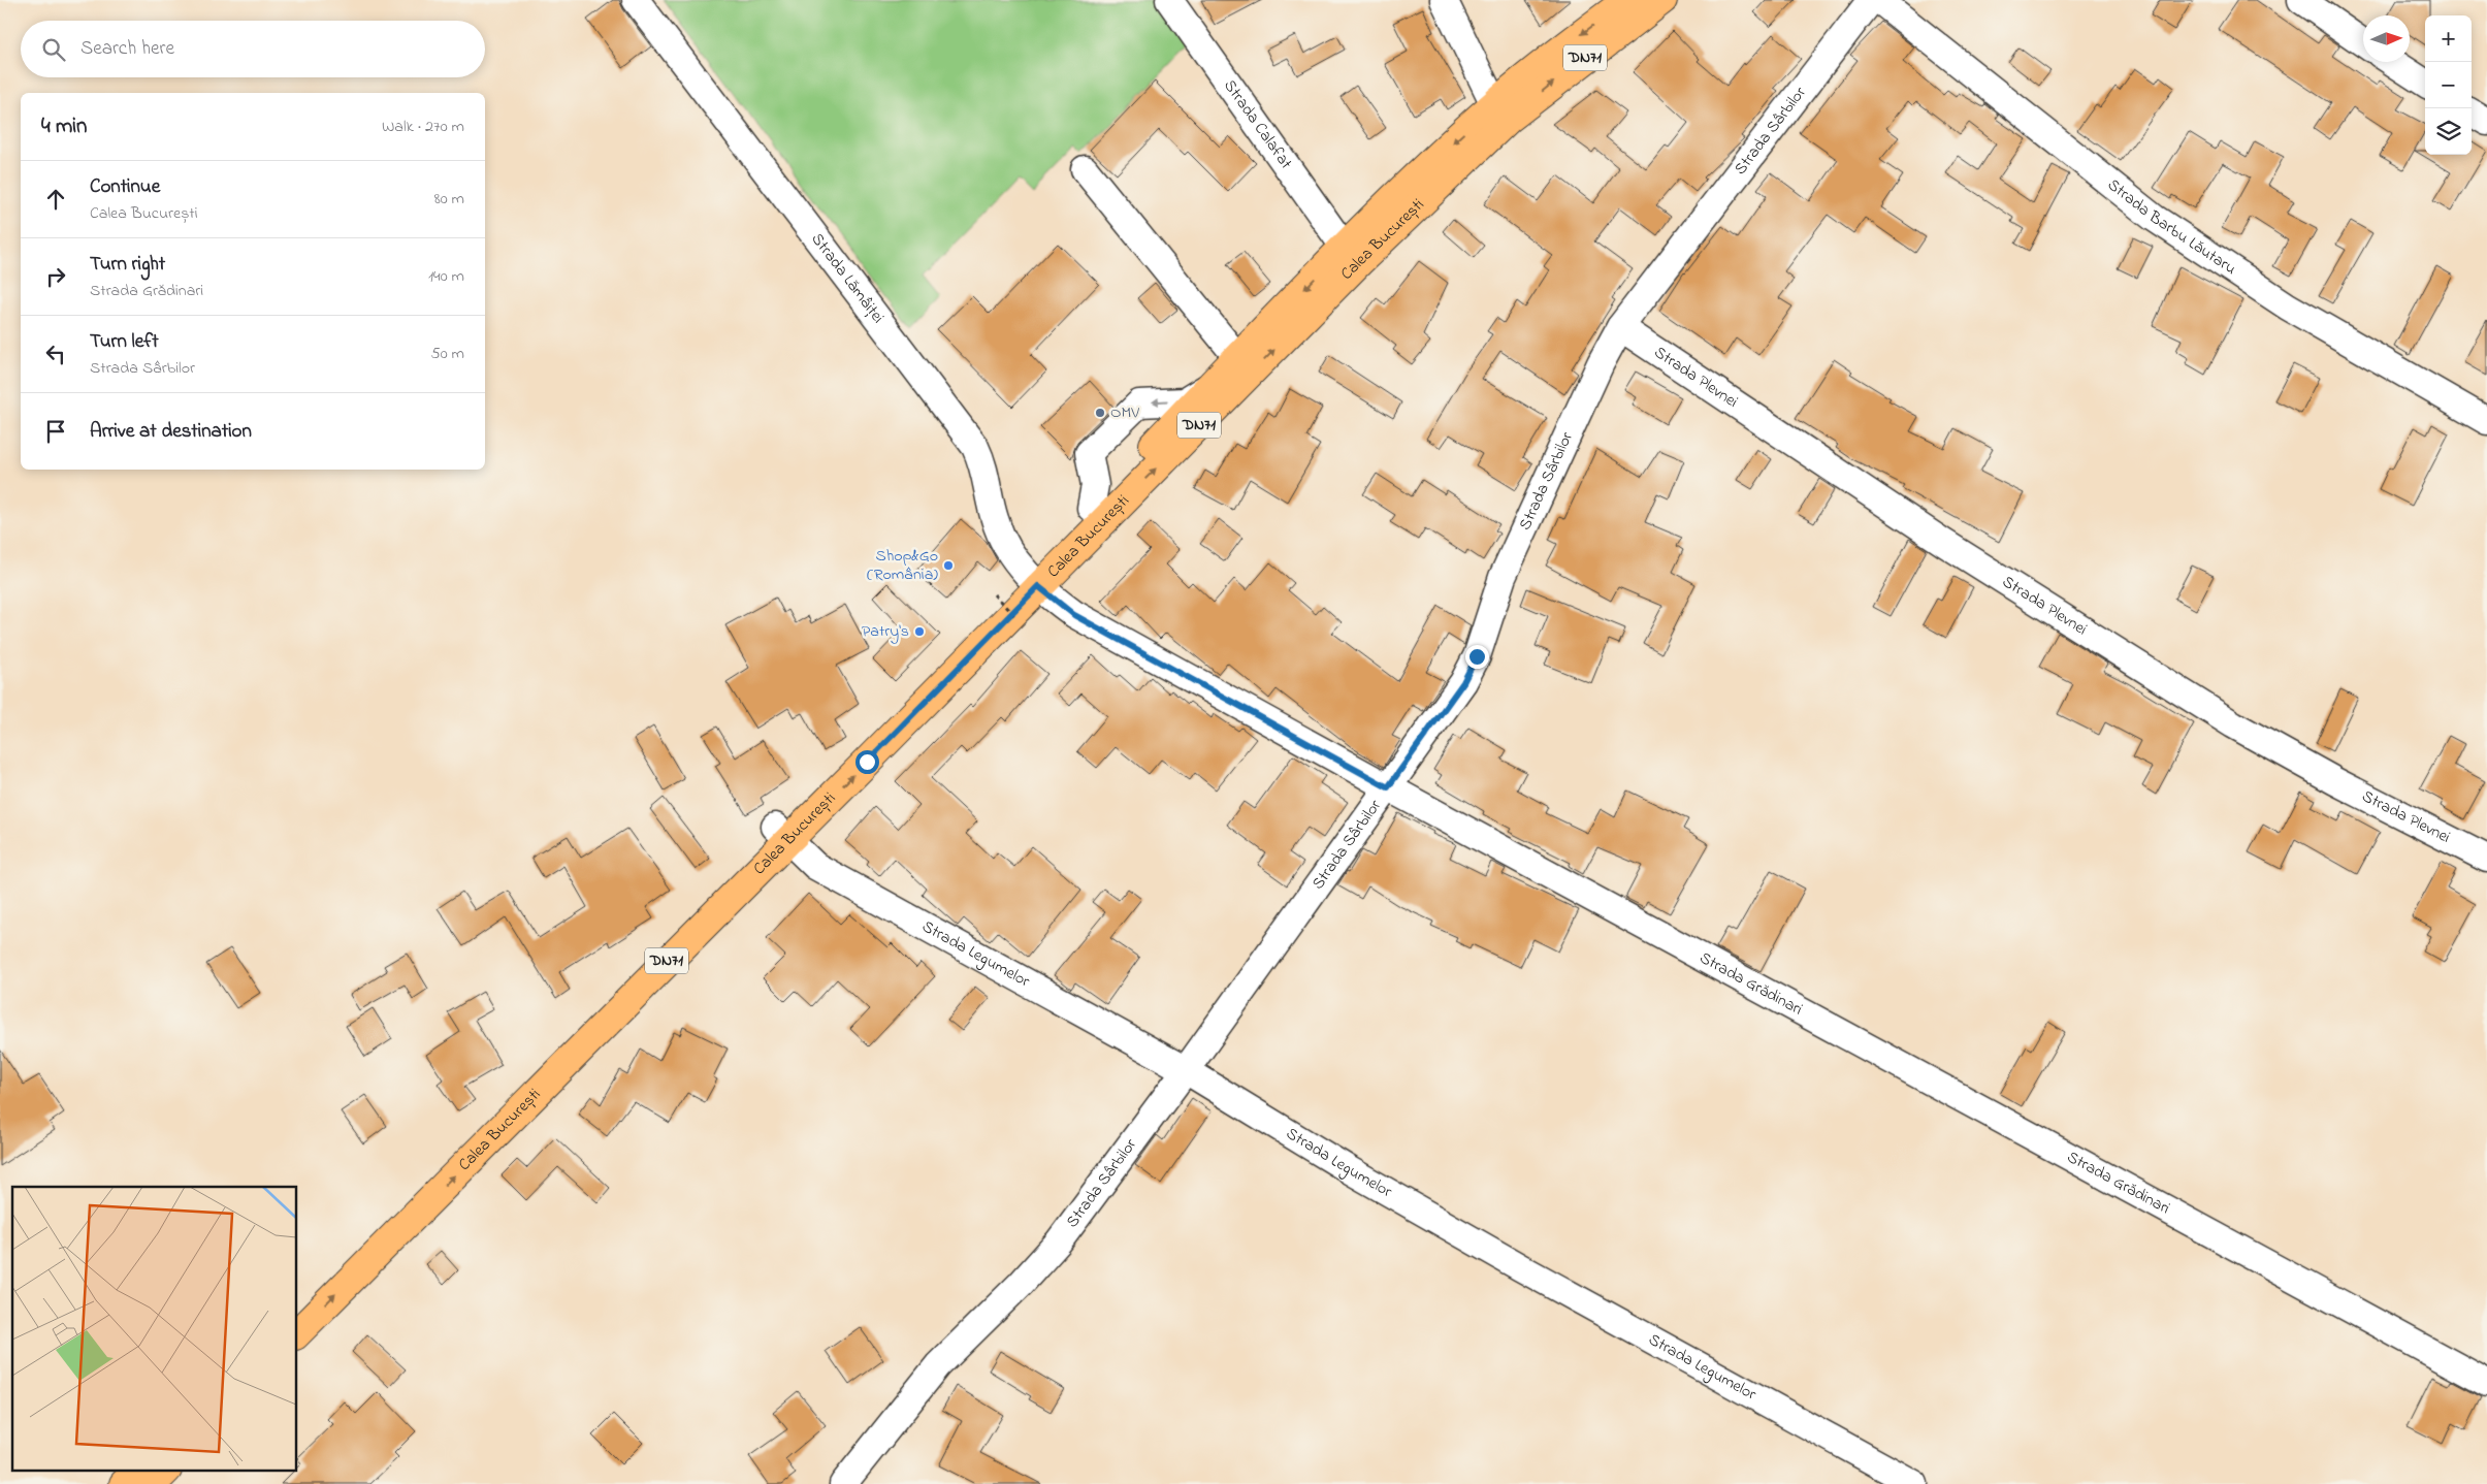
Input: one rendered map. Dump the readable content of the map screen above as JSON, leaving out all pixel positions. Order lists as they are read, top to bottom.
{
  "streets": {
    "main road": ["DN71", "Calea București"],
    "street": [
      "Strada Calafat",
      "Strada Sârbilor",
      "Strada Barbu Lăutaru",
      "Strada Lămâiței",
      "Strada Plevnei",
      "Strada Legumelor",
      "Strada Grădinari"
    ]
  },
  "crossings": [
    ["Strada Calafat", "Calea București"],
    ["Strada Sârbilor", "Strada Plevnei"],
    ["Strada Sârbilor", "Strada Legumelor"],
    ["Strada Sârbilor", "Strada Grădinari"],
    ["Calea București", "Strada Lămâiței"],
    ["Calea București", "Strada Legumelor"],
    ["Calea București", "Strada Grădinari"],
    ["Strada Lămâiței", "Strada Grădinari"]
  ],
  "places": ["OMV", "Shop&Go (România)", "Patry's"],
  "north": "right",
  "page": {
    "map_buttons": ["+", "−"],
    "search": "Search here",
    "heading": ["4 min", "Walk · 270 m"],
    "list": [
      ["Continue", "Calea București", "80 m"],
      ["Turn right", "Strada Grădinari", "140 m"],
      ["Turn left", "Strada Sârbilor", "50 m"],
      "Arrive at destination"
    ]
  }
}
